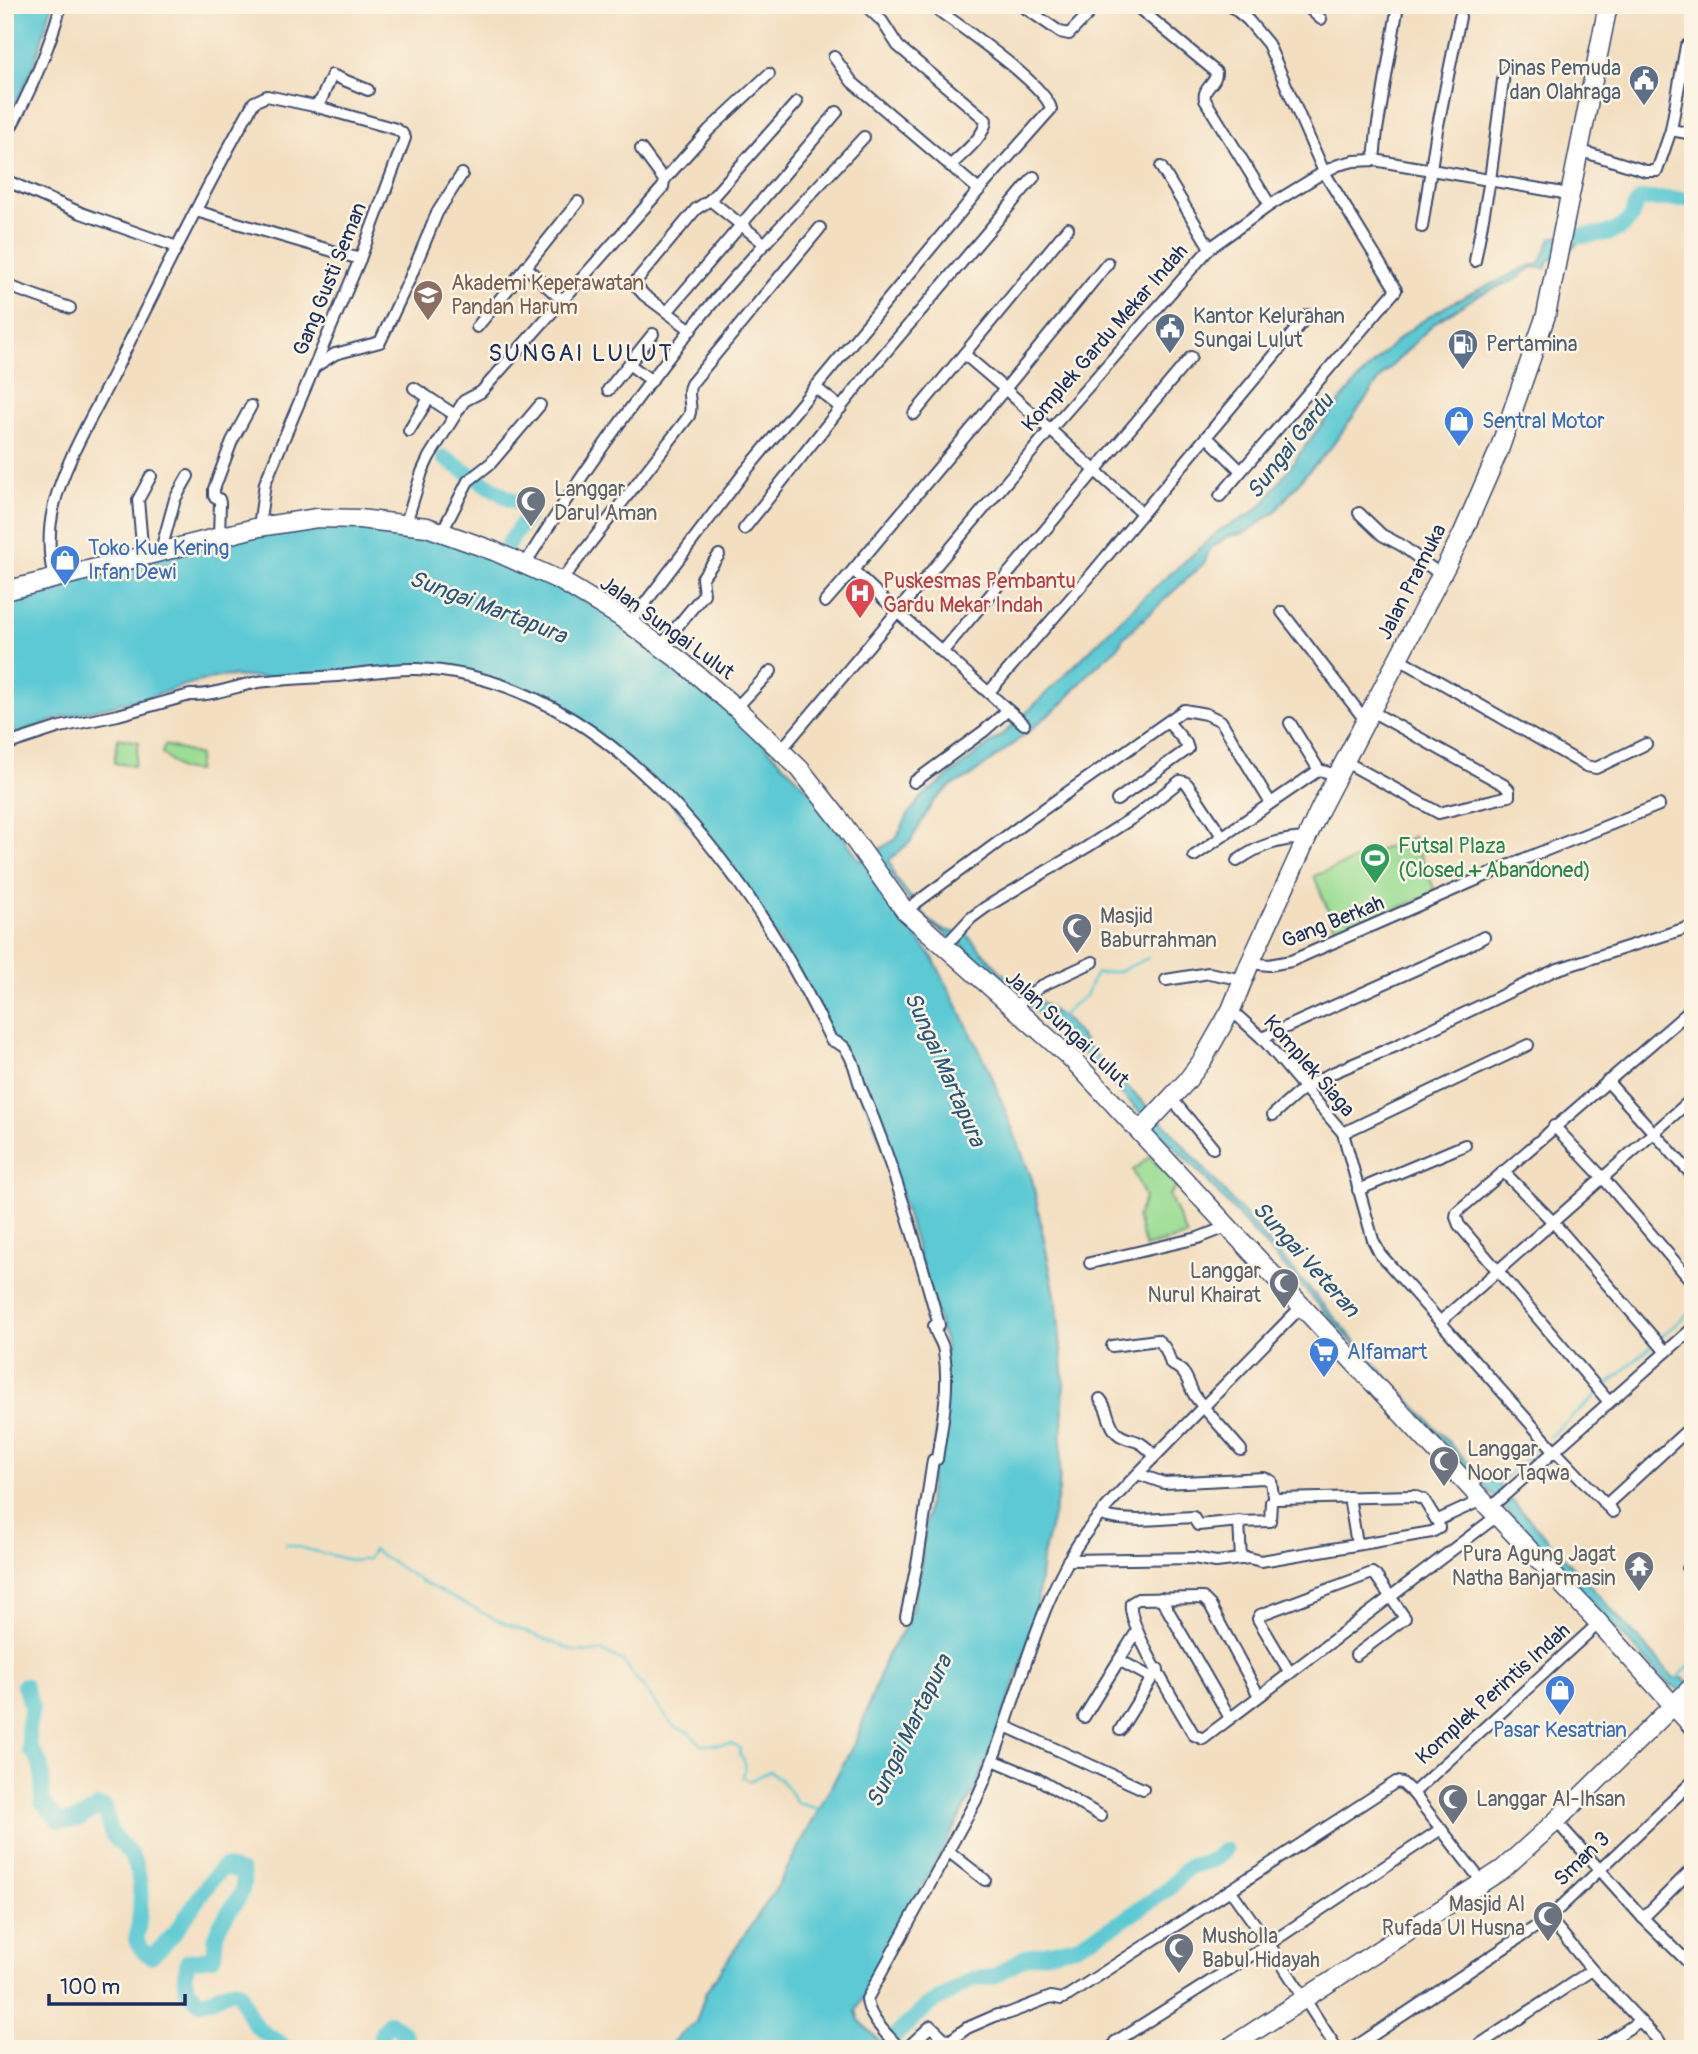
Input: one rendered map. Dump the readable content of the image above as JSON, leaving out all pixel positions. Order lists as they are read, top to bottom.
{
  "streets": {
    "main road": ["Jalan Pramuka", "Jalan Sungai Lulut"],
    "street": [
      "Gang Gusti Seman",
      "Komplek Gardu Mekar Indah",
      "Gang Berkah",
      "Komplek Siaga",
      "Komplek Perintis Indah",
      "Sman 3"
    ]
  },
  "crossings": [
    ["Gang Gusti Seman", "Jalan Sungai Lulut"],
    ["Komplek Gardu Mekar Indah", "Jalan Pramuka"],
    ["Komplek Gardu Mekar Indah", "Jalan Sungai Lulut"],
    ["Jalan Pramuka", "Jalan Sungai Lulut"],
    ["Jalan Pramuka", "Gang Berkah"],
    ["Jalan Pramuka", "Komplek Siaga"],
    ["Jalan Sungai Lulut", "Komplek Perintis Indah"]
  ],
  "districts": ["SUNGAI LULUT"],
  "water": ["Sungai Gardu", "Sungai Martapura", "Sungai Veteran"],
  "places": {
    "public building": ["Dinas Pemuda dan Olahraga", "Kantor Kelurahan Sungai Lulut"],
    "school or university": ["Akademi Keperawatan Pandan Harum"],
    "fuel station": ["Pertamina"],
    "shop": ["Sentral Motor", "Toko Kue Kering Irfan Dewi", "Pasar Kesatrian"],
    "mosque": [
      "Langgar Darul Aman",
      "Masjid Baburrahman",
      "Langgar Nurul Khairat",
      "Langgar Noor Taqwa",
      "Langgar Al-Ihsan",
      "Masjid Al Rufada Ul Husna",
      "Musholla Babul Hidayah"
    ],
    "hospital": ["Puskesmas Pembantu Gardu Mekar Indah"],
    "sports": ["Futsal Plaza (Closed + Abandoned)"],
    "supermarket": ["Alfamart"],
    "temple": ["Pura Agung Jagat Natha Banjarmasin"]
  },
  "scale_bar": "100 m"
}
